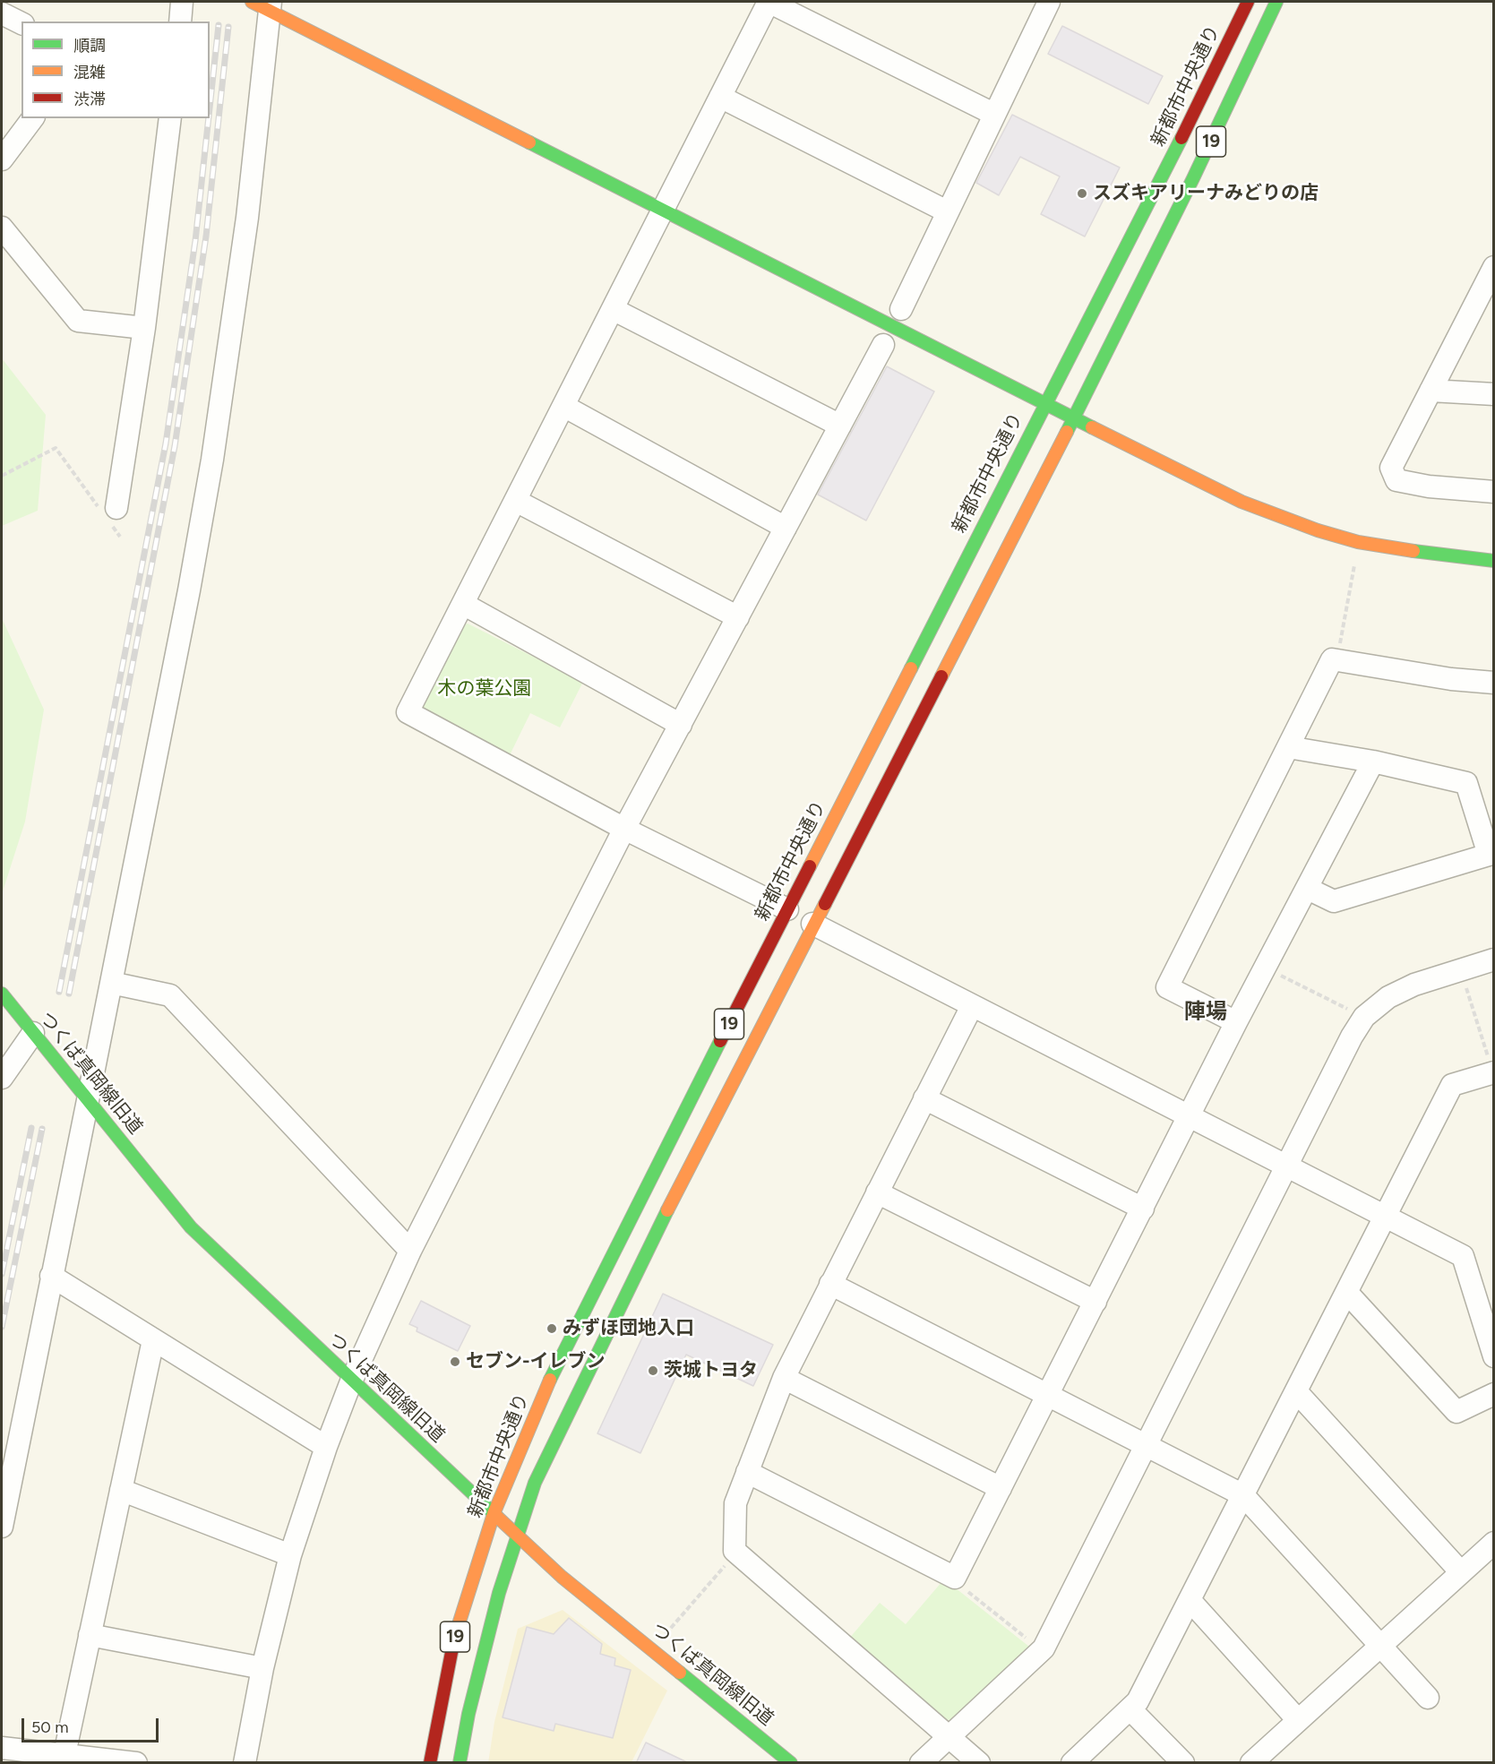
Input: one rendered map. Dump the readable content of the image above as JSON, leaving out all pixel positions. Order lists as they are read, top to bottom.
{
  "streets": {
    "main road": ["新都市中央通り", "19", "つくば真岡線旧道"]
  },
  "crossings": [
    ["新都市中央通り", "つくば真岡線旧道"],
    ["19", "つくば真岡線旧道"]
  ],
  "districts": ["陣場"],
  "parks": ["木の葉公園"],
  "places": [
    "スズキアリーナみどりの店",
    "みずほ団地入口",
    "セブン-イレブン",
    "茨城トヨタ"
  ],
  "legend": ["順調", "混雑", "渋滞"],
  "scale_bar": "50 m"
}
